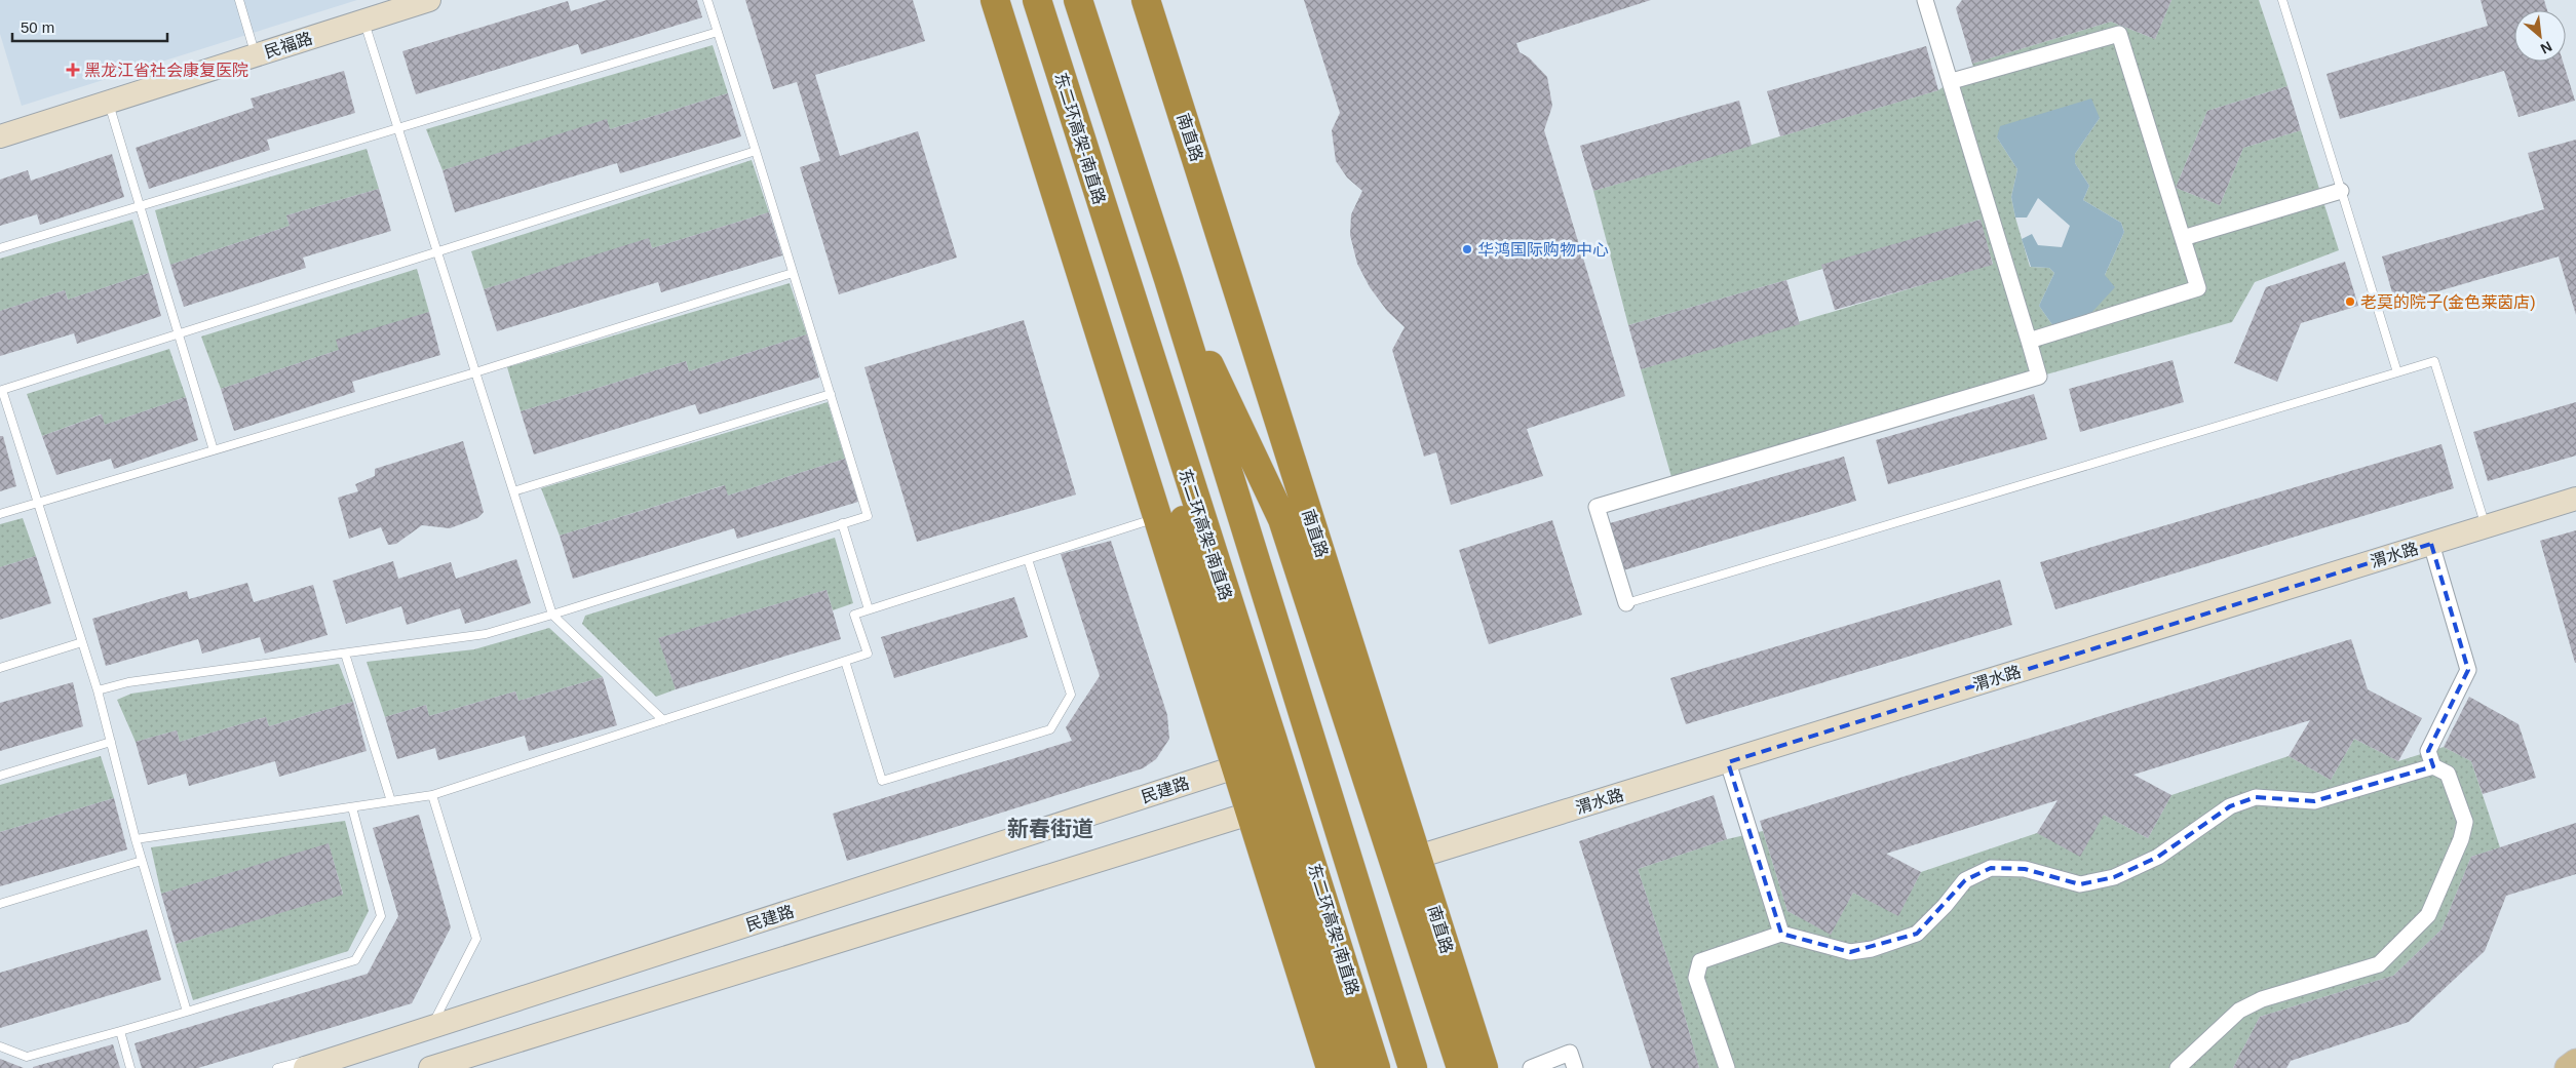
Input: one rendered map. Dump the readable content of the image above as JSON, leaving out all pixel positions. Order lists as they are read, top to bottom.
{
  "streets": {
    "highway": ["南直路", "东二环高架-南直路"],
    "street": ["民福路", "渭水路", "民建路"]
  },
  "crossings": [
    ["南直路", "渭水路"]
  ],
  "districts": ["新春街道"],
  "places": {
    "health": ["黑龙江省社会康复医院"],
    "other": ["华鸿国际购物中心", "老莫的院子(金色莱茵店)"]
  },
  "scale_bar": "50 m",
  "north": "bottom right"
}
